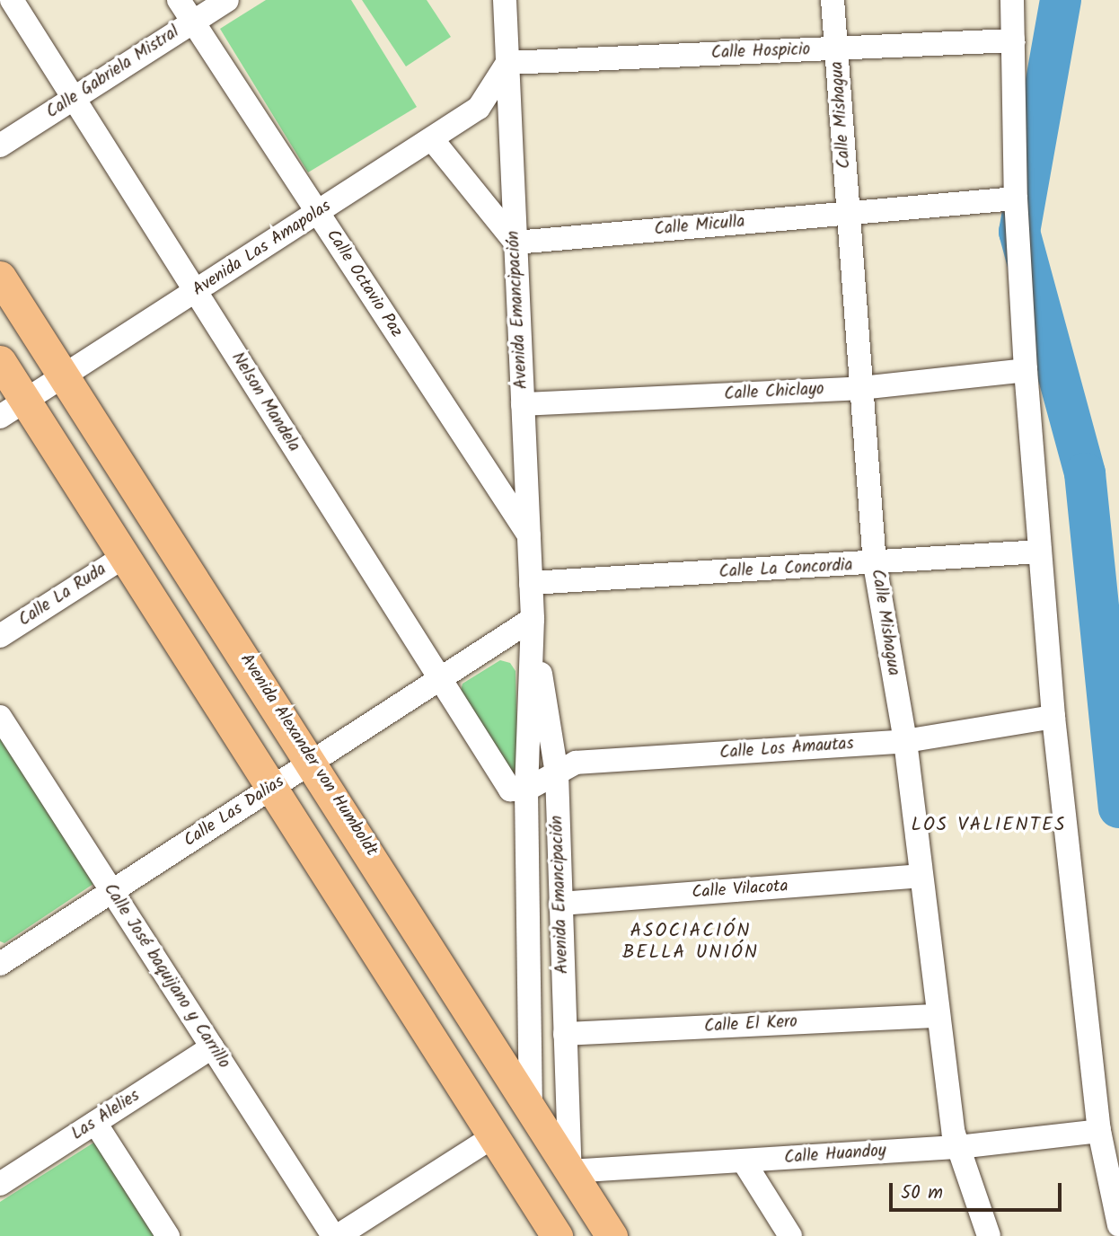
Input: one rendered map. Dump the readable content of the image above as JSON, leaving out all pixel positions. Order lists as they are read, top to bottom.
{
  "streets": {
    "main road": ["Avenida Alexander von Humboldt"],
    "street": [
      "Calle Hospicio",
      "Calle Gabriela Mistral",
      "Calle Mishagua",
      "Calle Miculla",
      "Avenida Las Amapolas",
      "Calle Octavio Paz",
      "Avenida Emancipación",
      "Calle Chiclayo",
      "Nelson Mandela",
      "Calle La Concordia",
      "Calle La Ruda",
      "Calle Los Amautas",
      "Calle Las Dalias",
      "Calle Vilacota",
      "Calle José baquijano y Carrillo",
      "Calle El Kero",
      "Las Alelies",
      "Calle Huandoy"
    ]
  },
  "crossings": [
    ["Calle Hospicio", "Calle Mishagua"],
    ["Calle Hospicio", "Avenida Las Amapolas"],
    ["Calle Hospicio", "Avenida Emancipación"],
    ["Calle Gabriela Mistral", "Calle Octavio Paz"],
    ["Calle Gabriela Mistral", "Nelson Mandela"],
    ["Calle Mishagua", "Calle Miculla"],
    ["Calle Mishagua", "Calle Chiclayo"],
    ["Calle Mishagua", "Calle La Concordia"],
    ["Calle Mishagua", "Calle Los Amautas"],
    ["Calle Mishagua", "Calle Vilacota"],
    ["Calle Mishagua", "Calle El Kero"],
    ["Calle Mishagua", "Calle Huandoy"],
    ["Calle Miculla", "Avenida Emancipación"],
    ["Avenida Las Amapolas", "Calle Octavio Paz"],
    ["Avenida Las Amapolas", "Avenida Emancipación"],
    ["Avenida Las Amapolas", "Nelson Mandela"],
    ["Avenida Las Amapolas", "Avenida Alexander von Humboldt"],
    ["Calle Octavio Paz", "Avenida Emancipación"],
    ["Avenida Emancipación", "Calle Chiclayo"],
    ["Avenida Emancipación", "Nelson Mandela"],
    ["Avenida Emancipación", "Calle La Concordia"],
    ["Avenida Emancipación", "Calle Los Amautas"],
    ["Avenida Emancipación", "Avenida Alexander von Humboldt"],
    ["Avenida Emancipación", "Calle Las Dalias"],
    ["Avenida Emancipación", "Calle Vilacota"],
    ["Avenida Emancipación", "Calle El Kero"],
    ["Avenida Emancipación", "Calle Huandoy"],
    ["Nelson Mandela", "Calle Los Amautas"],
    ["Nelson Mandela", "Calle Las Dalias"],
    ["Avenida Alexander von Humboldt", "Calle Las Dalias"],
    ["Avenida Alexander von Humboldt", "Calle Huandoy"],
    ["Calle Las Dalias", "Calle José baquijano y Carrillo"],
    ["Calle José baquijano y Carrillo", "Las Alelies"]
  ],
  "districts": ["LOS VALIENTES", "ASOCIACIÓN BELLA UNIÓN"],
  "scale_bar": "50 m"
}
